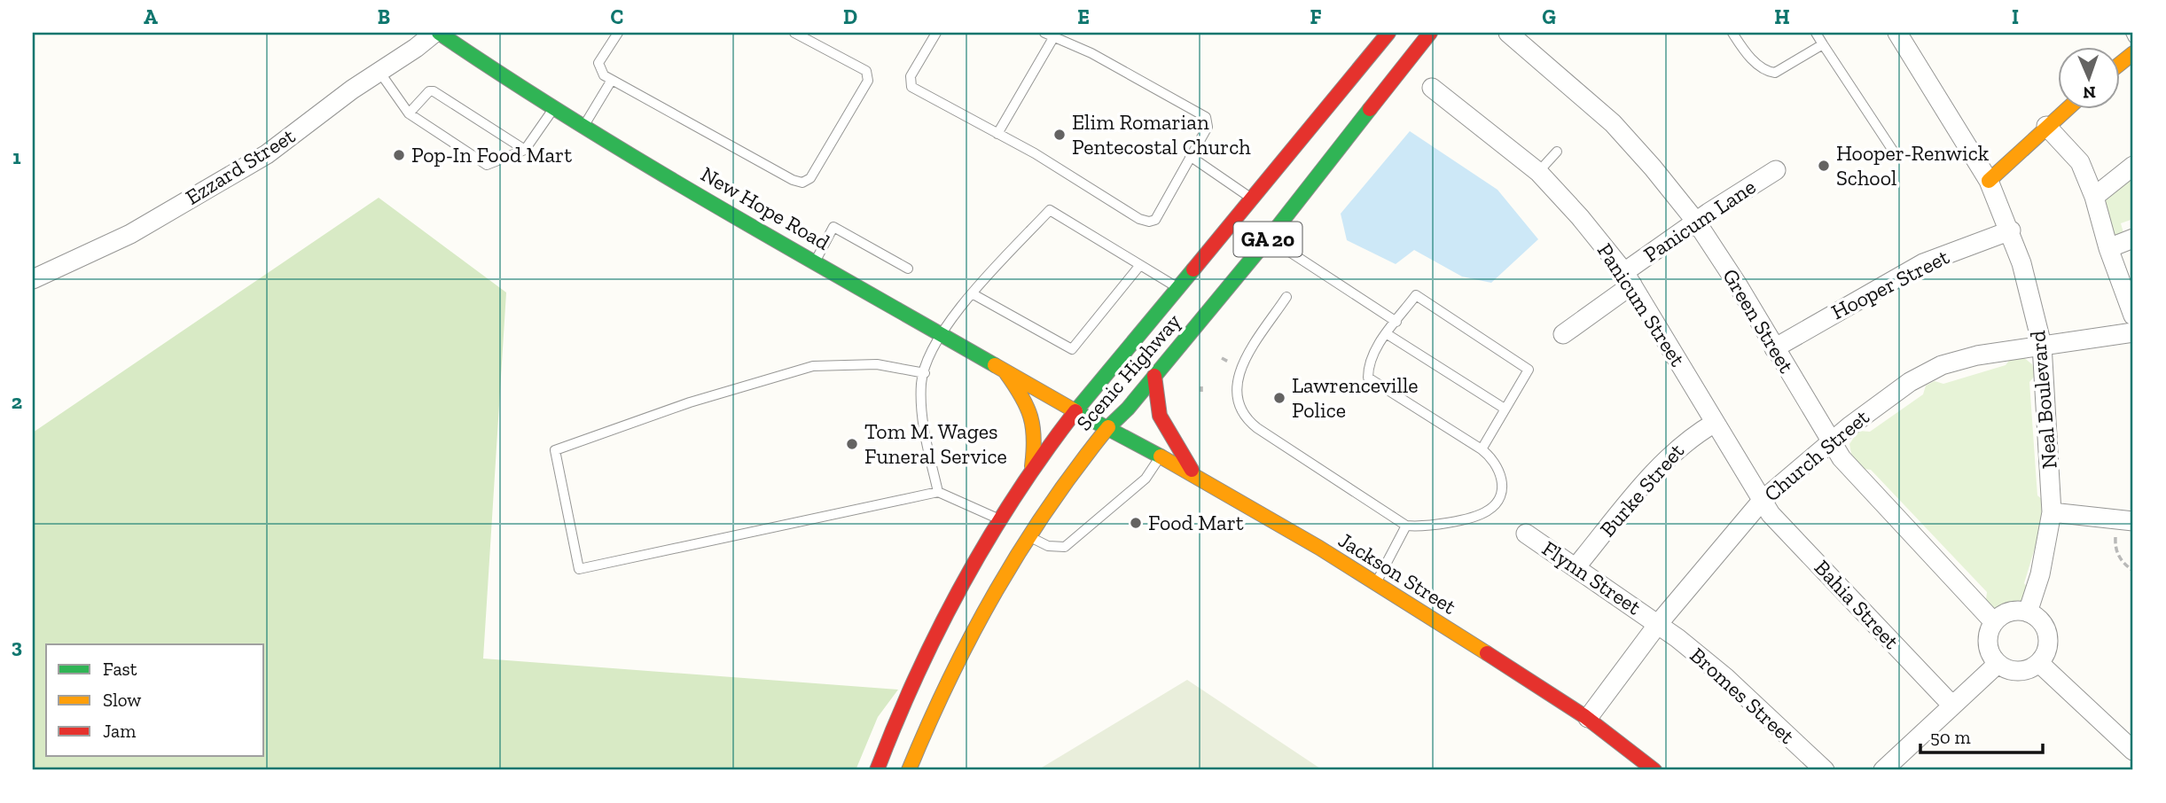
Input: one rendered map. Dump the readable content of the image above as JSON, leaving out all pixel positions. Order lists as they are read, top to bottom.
{
  "streets": {
    "main road": [
      "New Hope Road",
      "GA 20",
      "Scenic Highway",
      "Jackson Street"
    ],
    "street": [
      "Ezzard Street",
      "Panicum Lane",
      "Hooper Street",
      "Panicum Street",
      "Green Street",
      "Neal Boulevard",
      "Church Street",
      "Burke Street",
      "Flynn Street",
      "Bahia Street",
      "Bromes Street"
    ]
  },
  "crossings": [
    ["Ezzard Street", "New Hope Road"],
    ["New Hope Road", "Scenic Highway"],
    ["New Hope Road", "Jackson Street"],
    ["Panicum Lane", "Panicum Street"],
    ["Panicum Lane", "Green Street"],
    ["Hooper Street", "Green Street"],
    ["Hooper Street", "Neal Boulevard"],
    ["Panicum Street", "Church Street"],
    ["Panicum Street", "Burke Street"],
    ["Panicum Street", "Bahia Street"],
    ["Green Street", "Neal Boulevard"],
    ["Green Street", "Church Street"],
    ["Scenic Highway", "Jackson Street"],
    ["Neal Boulevard", "Church Street"],
    ["Church Street", "Jackson Street"],
    ["Church Street", "Flynn Street"],
    ["Church Street", "Bahia Street"],
    ["Church Street", "Bromes Street"],
    ["Burke Street", "Flynn Street"],
    ["Flynn Street", "Bromes Street"]
  ],
  "places": [
    "Elim Romarian Pentecostal Church",
    "Pop-In Food Mart",
    "Hooper-Renwick School",
    "Lawrenceville Police",
    "Tom M. Wages Funeral Service",
    "Food Mart"
  ],
  "legend": ["Fast", "Slow", "Jam"],
  "scale_bar": "50 m",
  "north": "bottom",
  "grid": {
    "columns": [
      "A",
      "B",
      "C",
      "D",
      "E",
      "F",
      "G",
      "H",
      "I"
    ],
    "rows": ["1", "2", "3"]
  }
}
